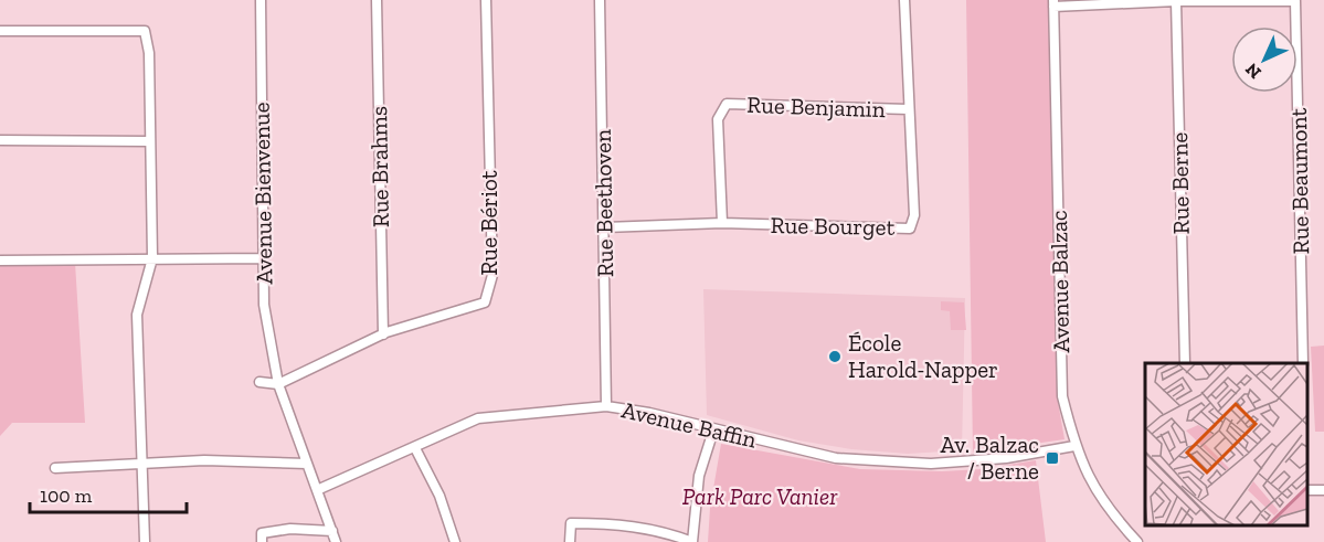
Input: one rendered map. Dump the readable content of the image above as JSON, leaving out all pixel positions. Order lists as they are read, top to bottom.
{
  "streets": {
    "street": [
      "Rue Benjamin",
      "Rue Brahms",
      "Rue Beaumont",
      "Rue Berne",
      "Avenue Bienvenue",
      "Rue Beethoven",
      "Rue Bériot",
      "Rue Bourget",
      "Avenue Balzac",
      "Avenue Baffin"
    ]
  },
  "crossings": [
    ["Rue Benjamin", "Rue Bourget"],
    ["Rue Brahms", "Rue Bériot"],
    ["Rue Beaumont", "Rue Berne"],
    ["Rue Beaumont", "Avenue Balzac"],
    ["Avenue Bienvenue", "Rue Bériot"],
    ["Avenue Bienvenue", "Avenue Baffin"],
    ["Rue Beethoven", "Rue Bourget"],
    ["Rue Beethoven", "Avenue Baffin"],
    ["Avenue Balzac", "Avenue Baffin"]
  ],
  "parks": ["Park Parc Vanier"],
  "places": {
    "other": ["École Harold-Napper"],
    "transit": ["Av. Balzac / Berne"]
  },
  "scale_bar": "100 m",
  "north": "bottom left"
}
